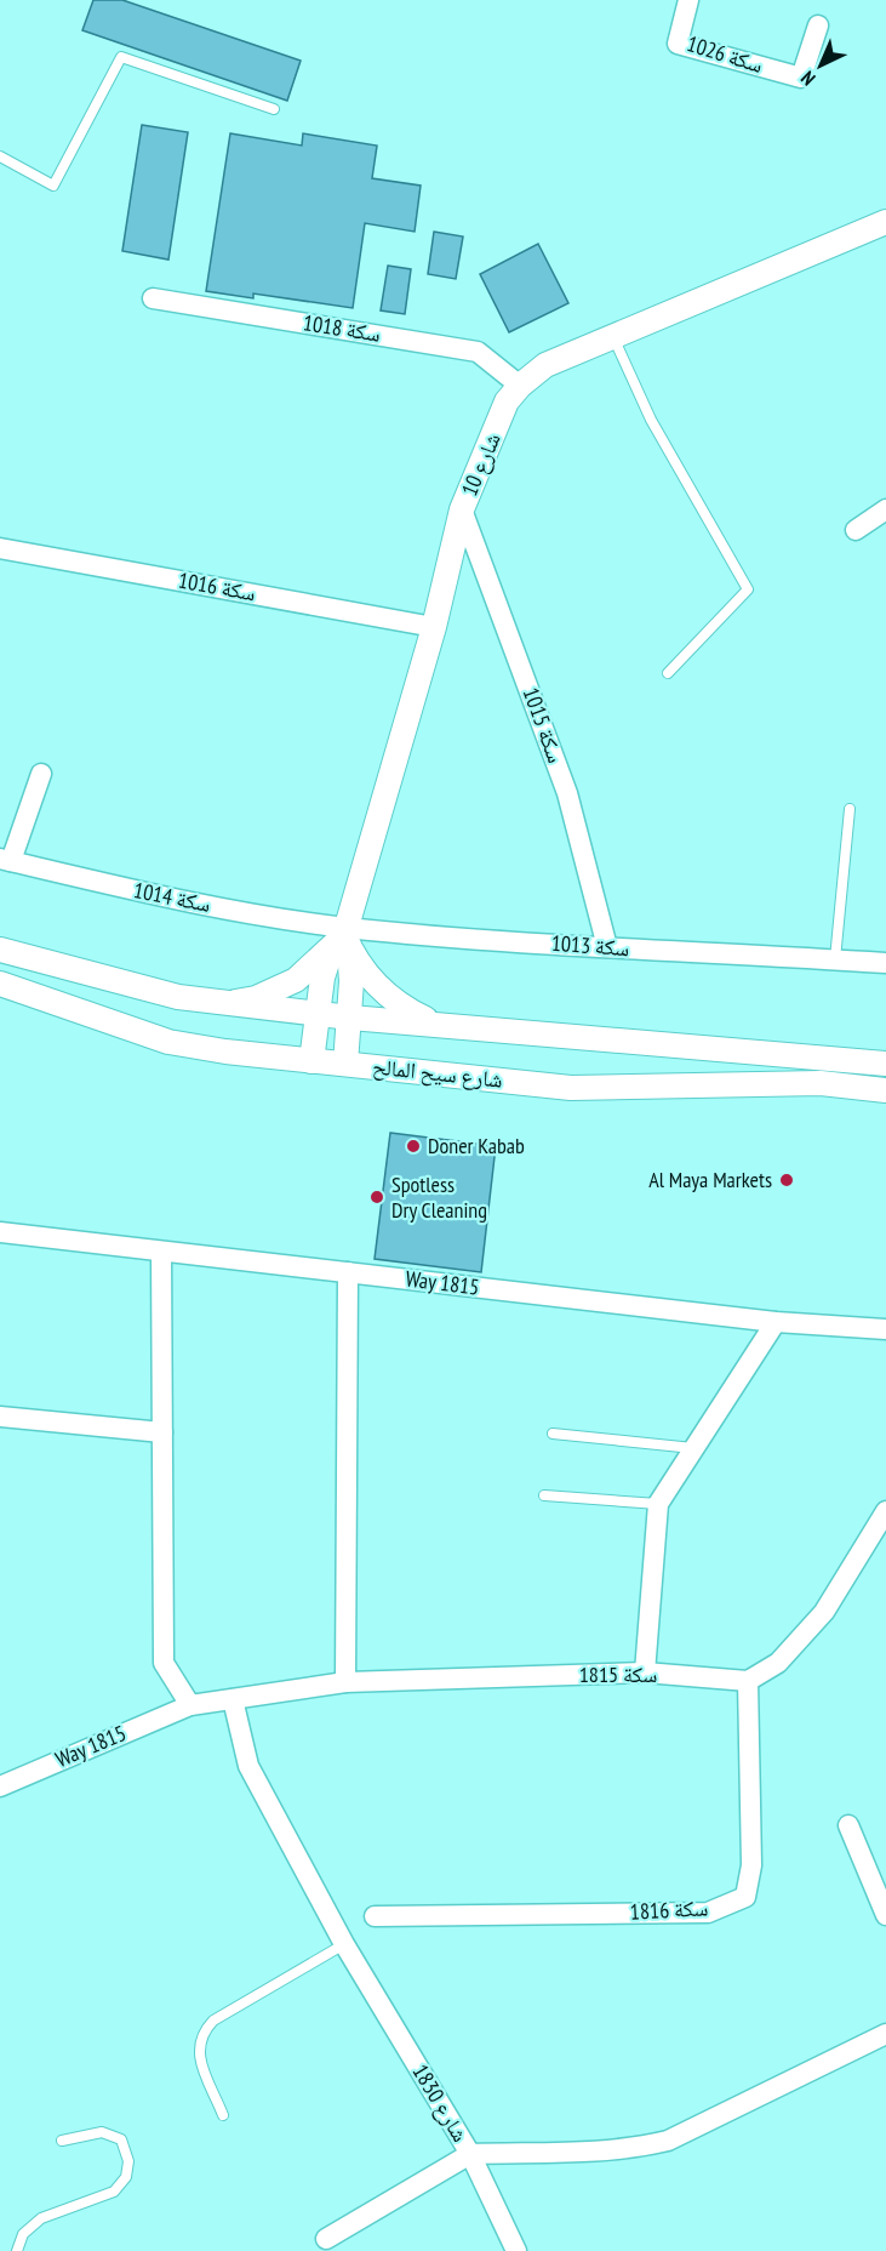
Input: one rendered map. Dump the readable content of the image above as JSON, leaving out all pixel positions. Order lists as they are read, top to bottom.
{
  "streets": {
    "street": [
      "سكة 1026",
      "سكة 1018",
      "شارع 10",
      "سكة 1016",
      "سكة 1015",
      "سكة 1014",
      "سكة 1013",
      "شارع سيح المالح",
      "Way 1815",
      "سكة 1815",
      "سكة 1816",
      "1830 شارع"
    ]
  },
  "crossings": [
    ["سكة 1018", "شارع 10"],
    ["شارع 10", "سكة 1016"],
    ["شارع 10", "سكة 1015"],
    ["شارع 10", "سكة 1014"],
    ["شارع 10", "سكة 1013"],
    ["شارع 10", "شارع سيح المالح"],
    ["سكة 1015", "سكة 1013"],
    ["سكة 1014", "سكة 1013"],
    ["Way 1815", "سكة 1815"],
    ["Way 1815", "1830 شارع"],
    ["سكة 1815", "سكة 1816"]
  ],
  "places": ["Doner Kabab", "Al Maya Markets", "Spotless Dry Cleaning"],
  "north": "bottom left"
}
